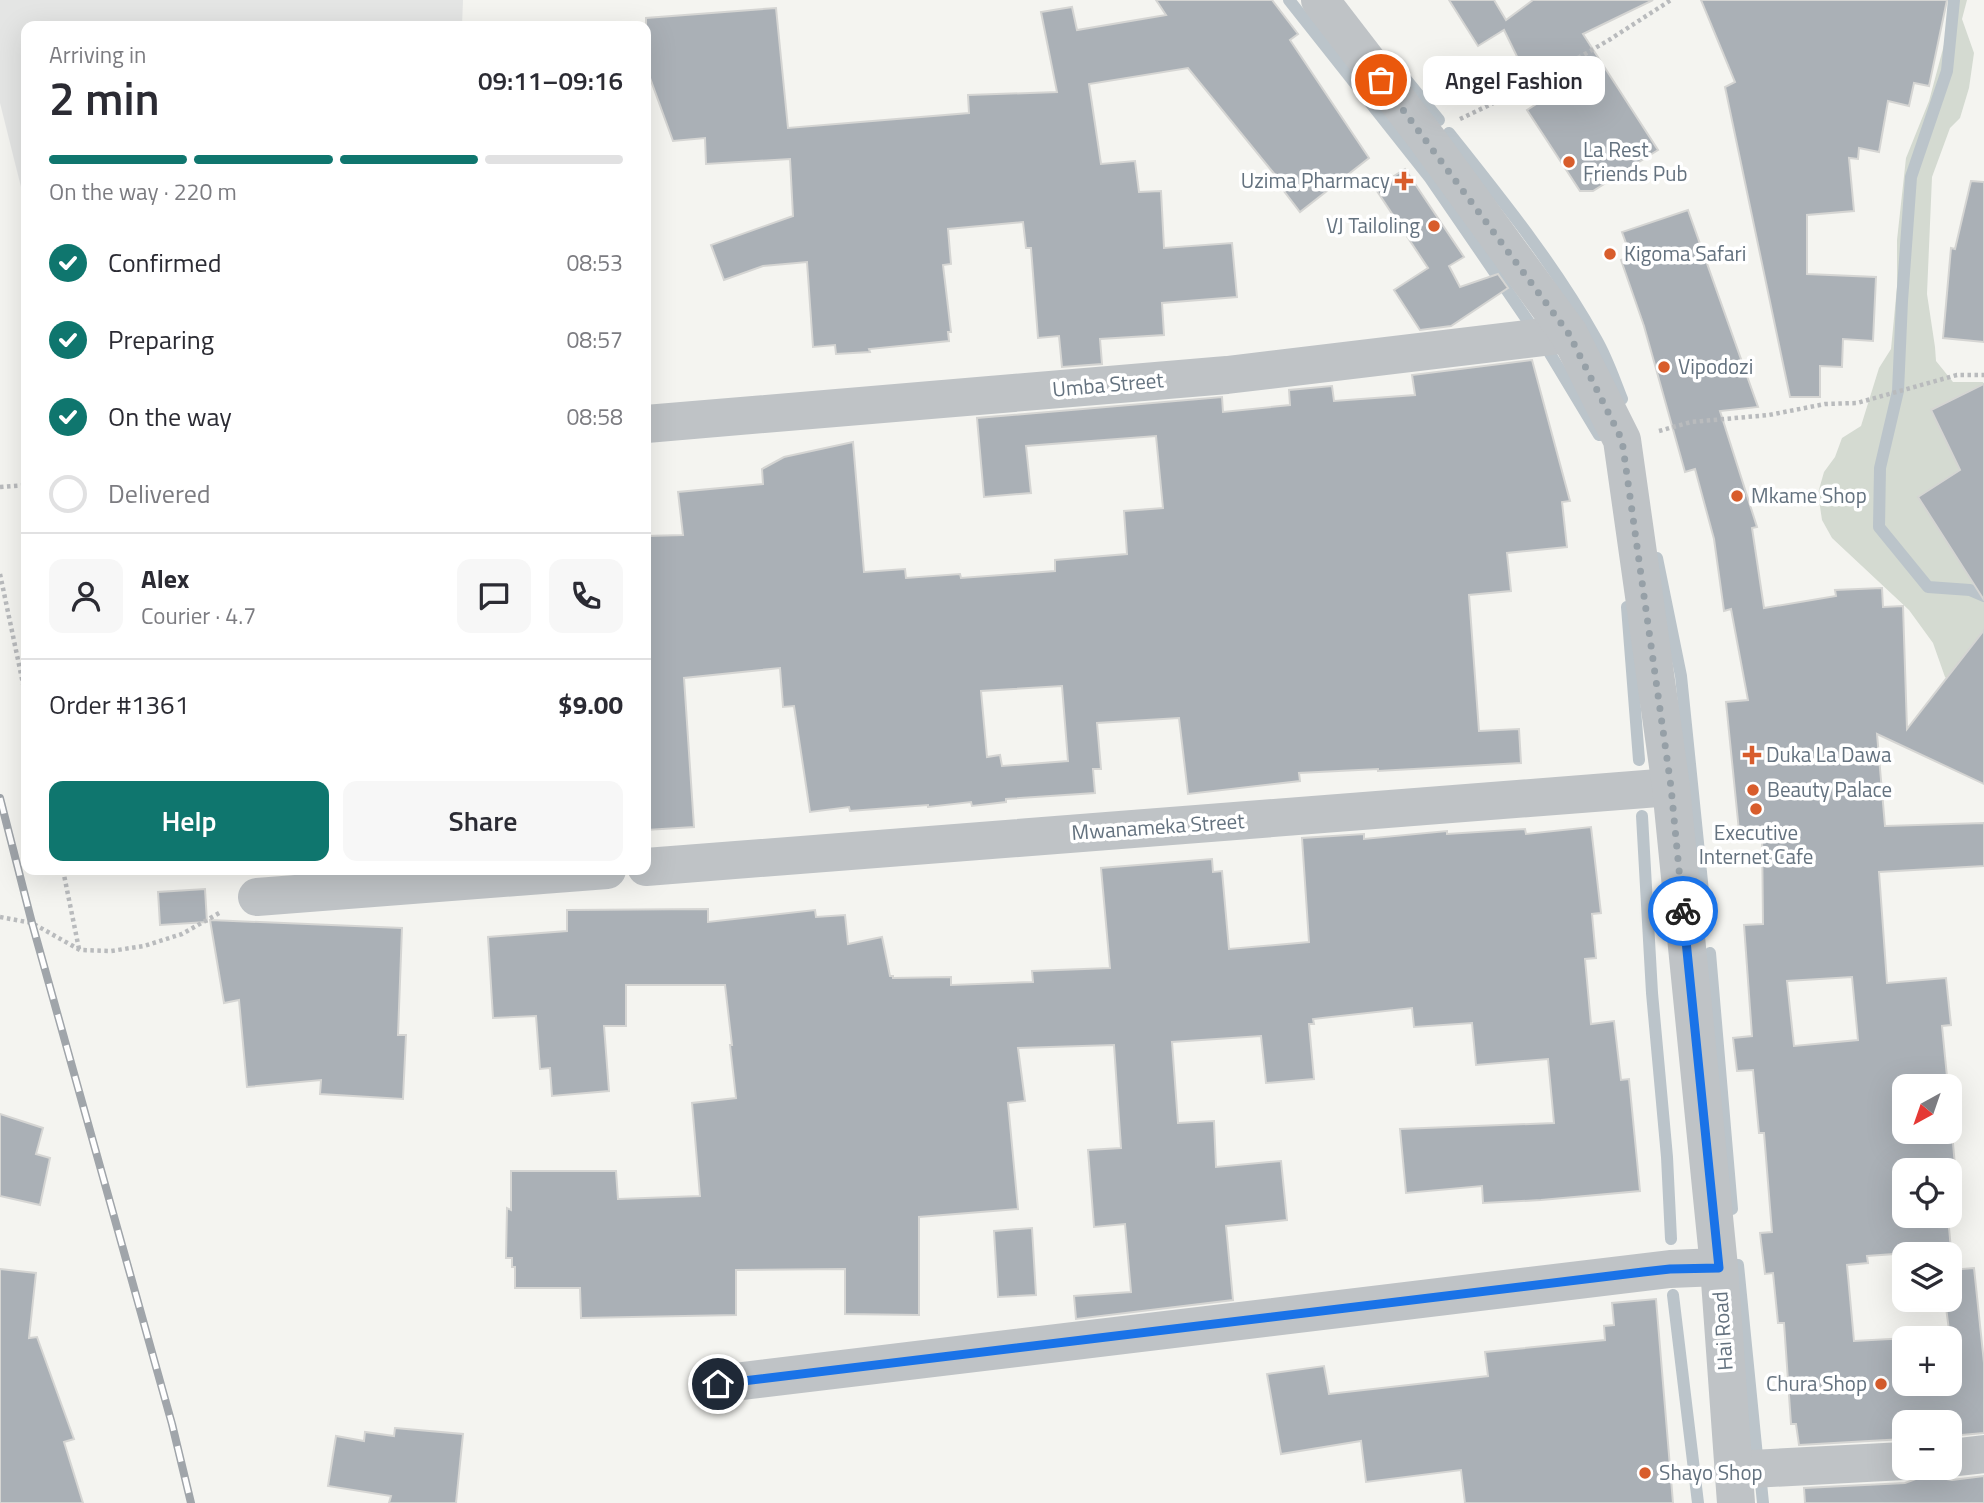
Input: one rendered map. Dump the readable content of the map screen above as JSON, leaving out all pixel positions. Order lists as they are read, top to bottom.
{
  "streets": {
    "street": ["Umba Street", "Mwanameka Street", "Hai Road"]
  },
  "crossings": [
    ["Umba Street", "Hai Road"],
    ["Mwanameka Street", "Hai Road"]
  ],
  "places": {
    "other": [
      "Angel Fashion",
      "La Rest Friends Pub",
      "VJ Tailoling",
      "Kigoma Safari",
      "Vipodozi",
      "Mkame Shop",
      "Beauty Palace",
      "Executive Internet Cafe",
      "Chura Shop",
      "Shayo Shop"
    ],
    "health": ["Uzima Pharmacy", "Duka La Dawa"]
  },
  "north": "bottom left",
  "page": {
    "heading": ["2 min", "Arriving in", "09:11–09:16"],
    "panel": [
      "Alex",
      "Courier · 4.7",
      "Order #1361",
      "$9.00"
    ],
    "bubble": "Angel Fashion",
    "bar": "On the way · 220 m",
    "list": [
      ["Confirmed", "08:53"],
      ["Preparing", "08:57"],
      ["On the way", "08:58"],
      "Delivered"
    ],
    "buttons": ["Help", "Share"],
    "map_buttons": ["+", "−"]
  }
}
